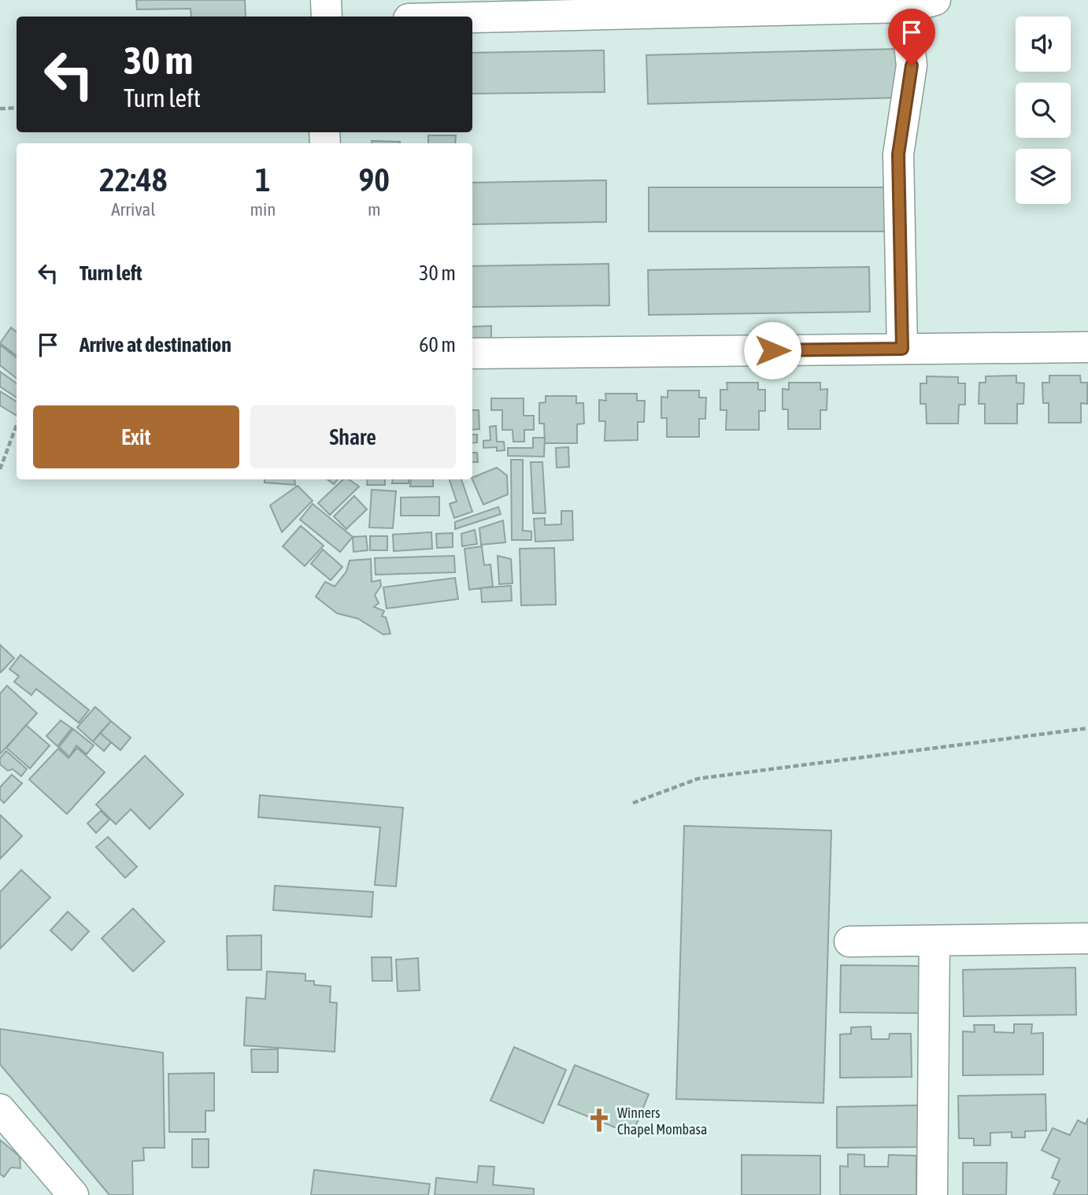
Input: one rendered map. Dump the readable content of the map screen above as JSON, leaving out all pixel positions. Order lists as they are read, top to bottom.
{
  "places": {
    "church": ["Winners Chapel Mombasa"]
  },
  "page": {
    "turn": ["30 m", "Turn left"],
    "eta": [
      "22:48",
      "Arrival",
      "1",
      "min",
      "90",
      "m"
    ],
    "list": [
      {
        "name": "Turn left",
        "value": "30 m"
      },
      {
        "name": "Arrive at destination",
        "value": "60 m"
      }
    ],
    "buttons": ["Exit", "Share"]
  }
}
